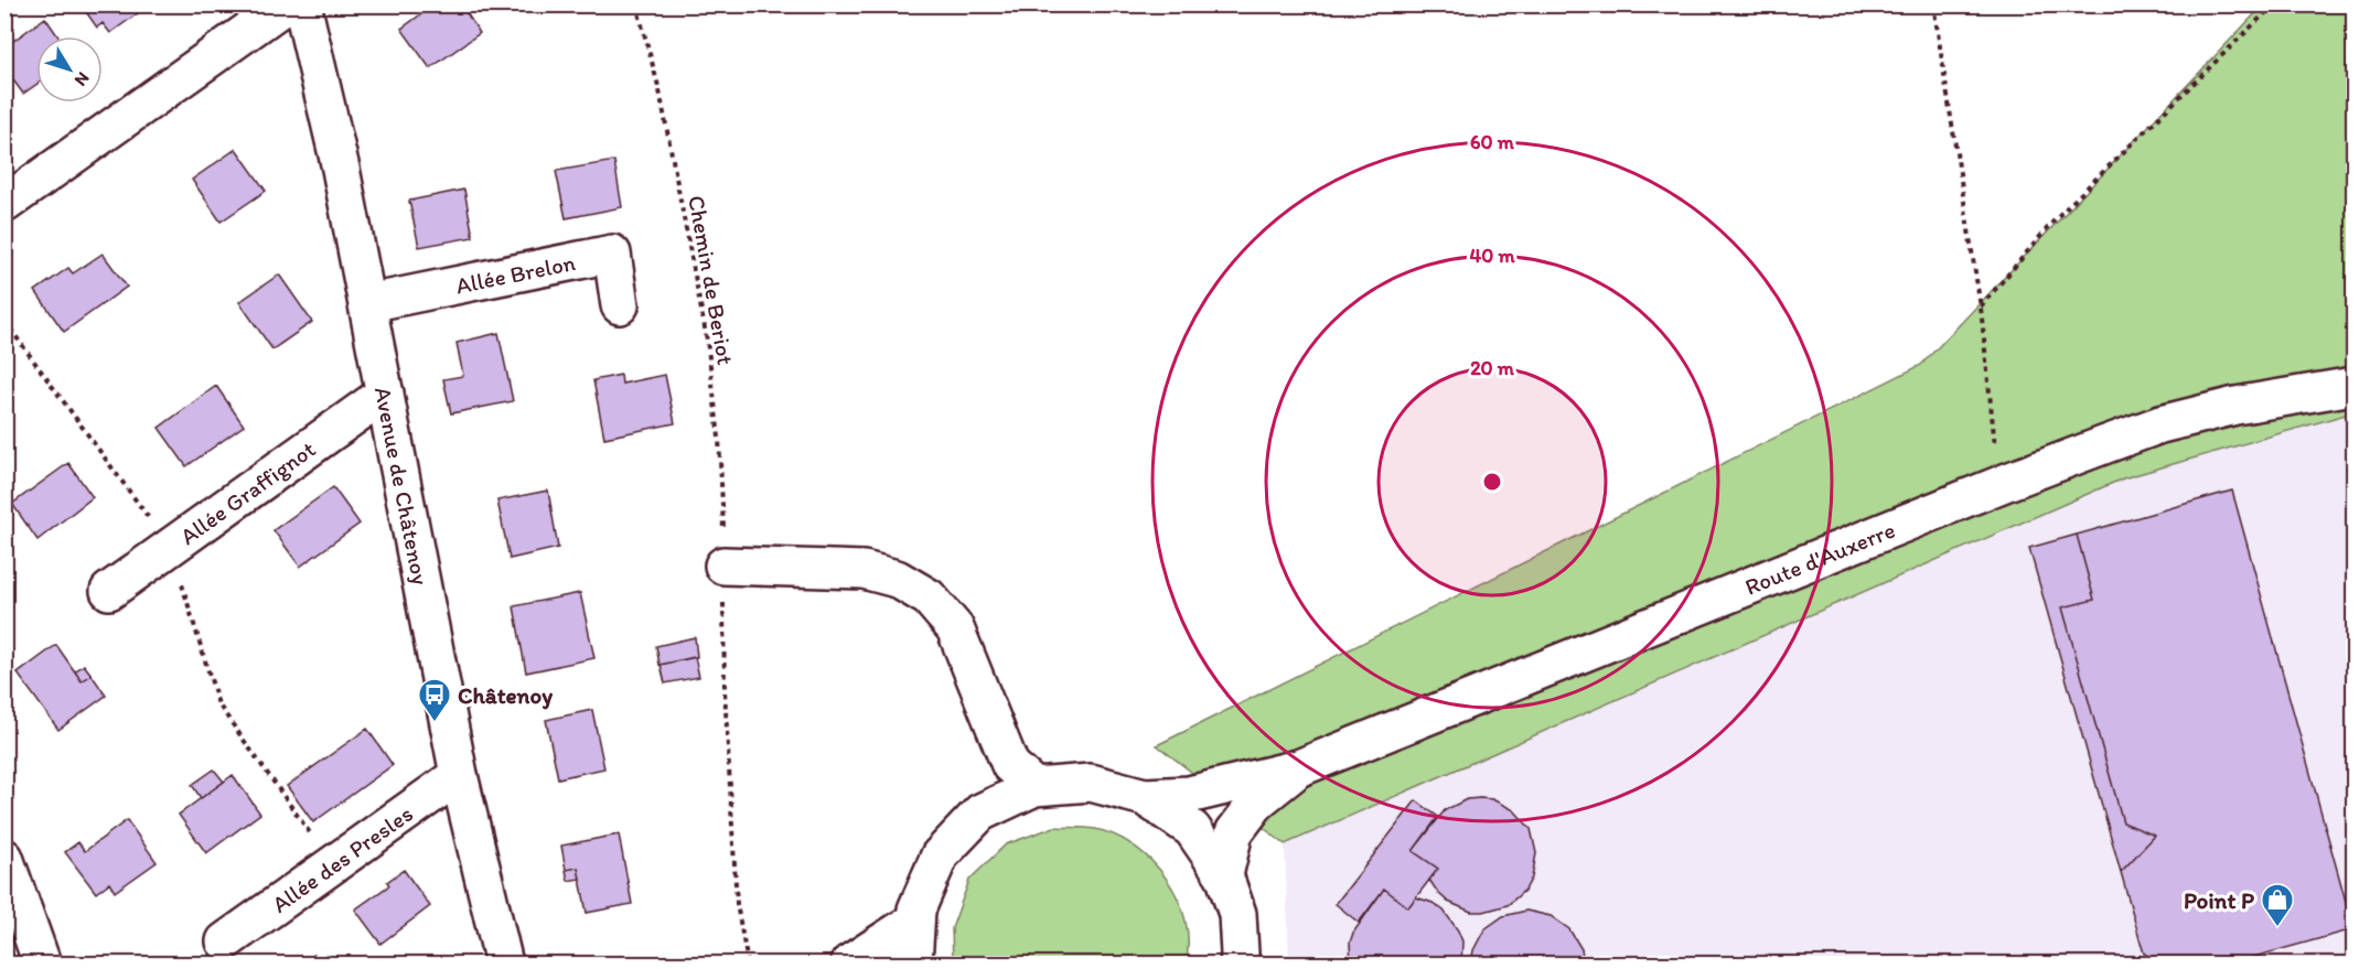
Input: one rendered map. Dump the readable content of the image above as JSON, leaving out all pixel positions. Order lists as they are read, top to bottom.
{
  "streets": {
    "street": [
      "Allée Brelon",
      "Avenue de Châtenoy",
      "Allée Graffignot",
      "Route d'Auxerre",
      "Allée des Presles"
    ],
    "path": ["Chemin de Beriot"]
  },
  "crossings": [
    ["Allée Brelon", "Avenue de Châtenoy"],
    ["Avenue de Châtenoy", "Allée Graffignot"],
    ["Avenue de Châtenoy", "Allée des Presles"]
  ],
  "places": {
    "bus stop": ["Châtenoy"],
    "shop": ["Point P"]
  },
  "north": "bottom right",
  "rings": ["60 m", "40 m", "20 m"]
}
